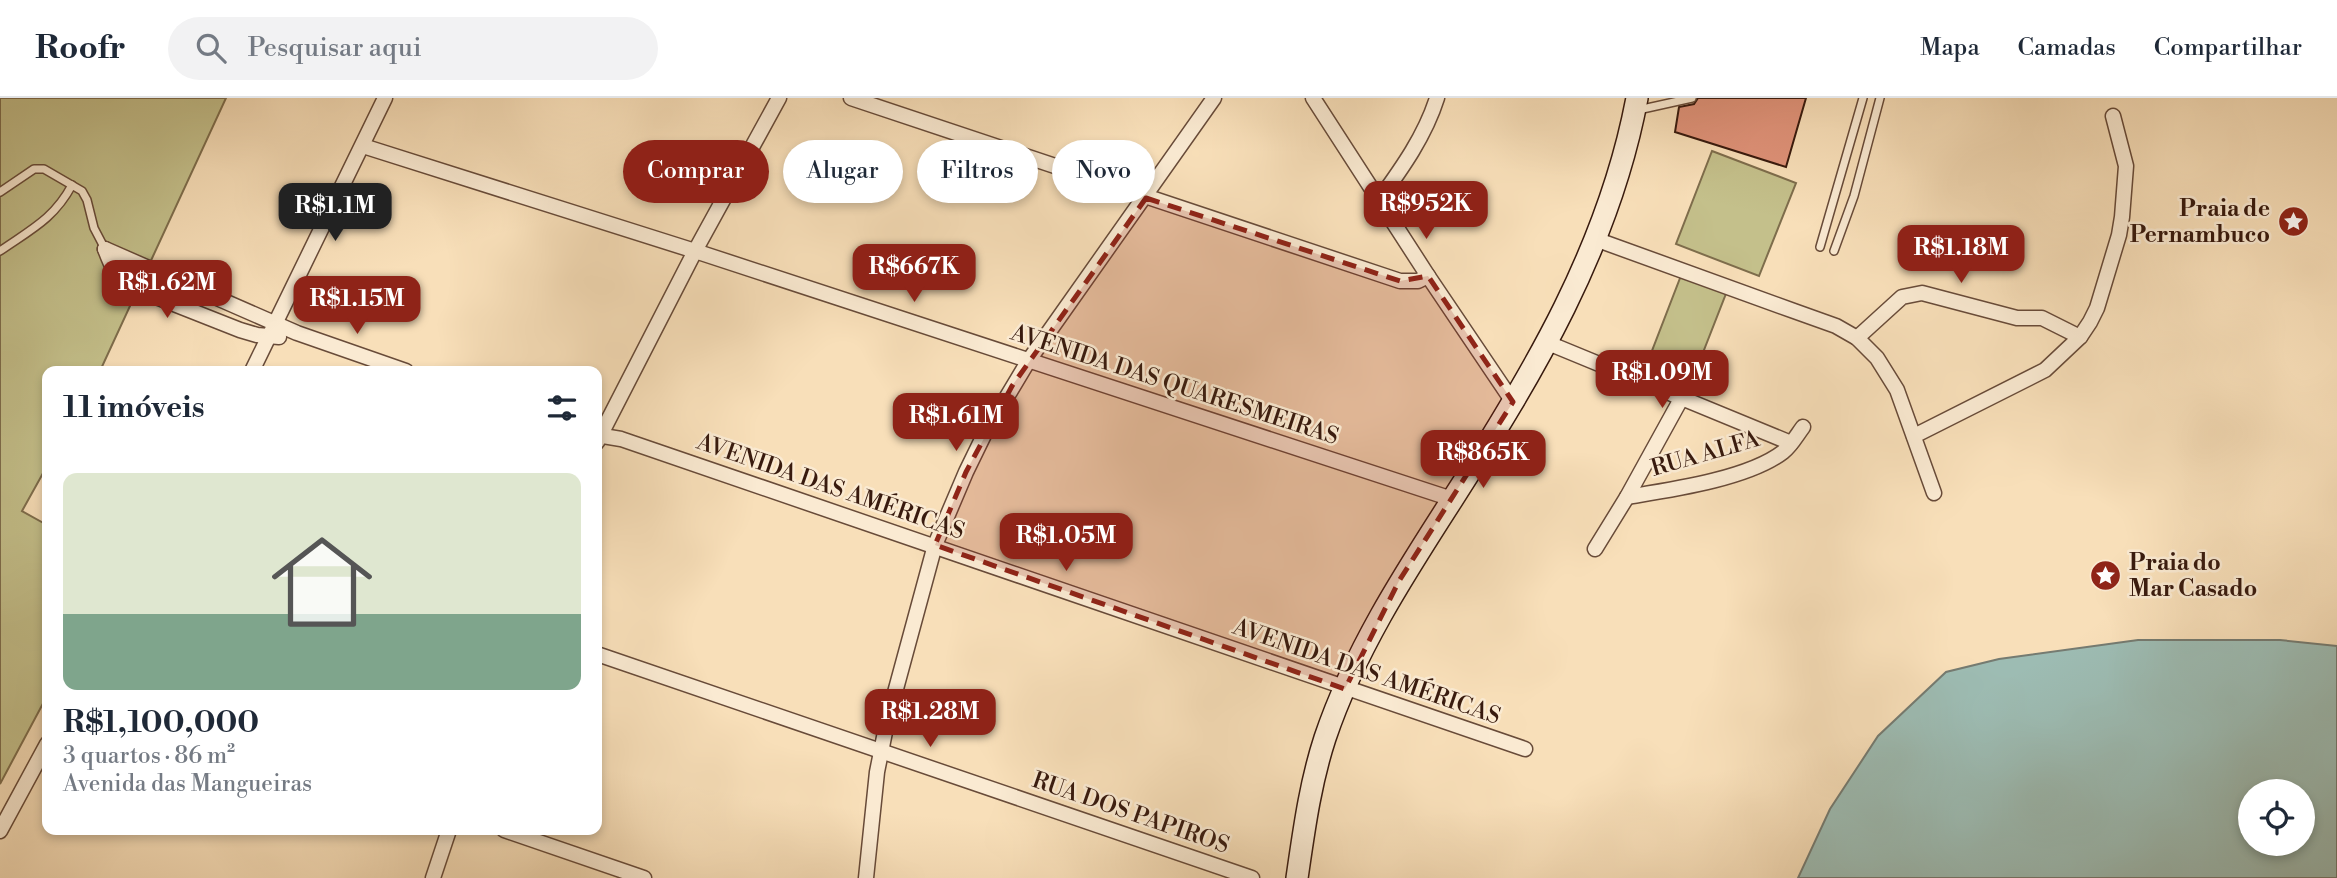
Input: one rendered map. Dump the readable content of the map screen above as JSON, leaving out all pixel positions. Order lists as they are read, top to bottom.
{
  "streets": {
    "street": [
      "AVENIDA DAS QUARESMEIRAS",
      "RUA ALFA",
      "AVENIDA DAS AMÉRICAS",
      "RUA DOS PAPIROS"
    ]
  },
  "places": {
    "place": ["Praia de Pernambuco", "Praia do Mar Casado"]
  },
  "page": {
    "header": "Roofr",
    "search": "Pesquisar aqui",
    "nav": ["Mapa", "Camadas", "Compartilhar"],
    "chip": [
      "Comprar",
      "Alugar",
      "Filtros",
      "Novo"
    ],
    "price": [
      "R$952K",
      "R$1.1M",
      "R$1.18M",
      "R$667K",
      "R$1.62M",
      "R$1.15M",
      "R$1.09M",
      "R$1.61M",
      "R$865K",
      "R$1.05M",
      "R$1.28M"
    ],
    "heading": "11 imóveis",
    "list": [
      {
        "name": "R$1,100,000",
        "note": "3 quartos · 86 m² · Avenida das Mangueiras"
      }
    ]
  }
}
